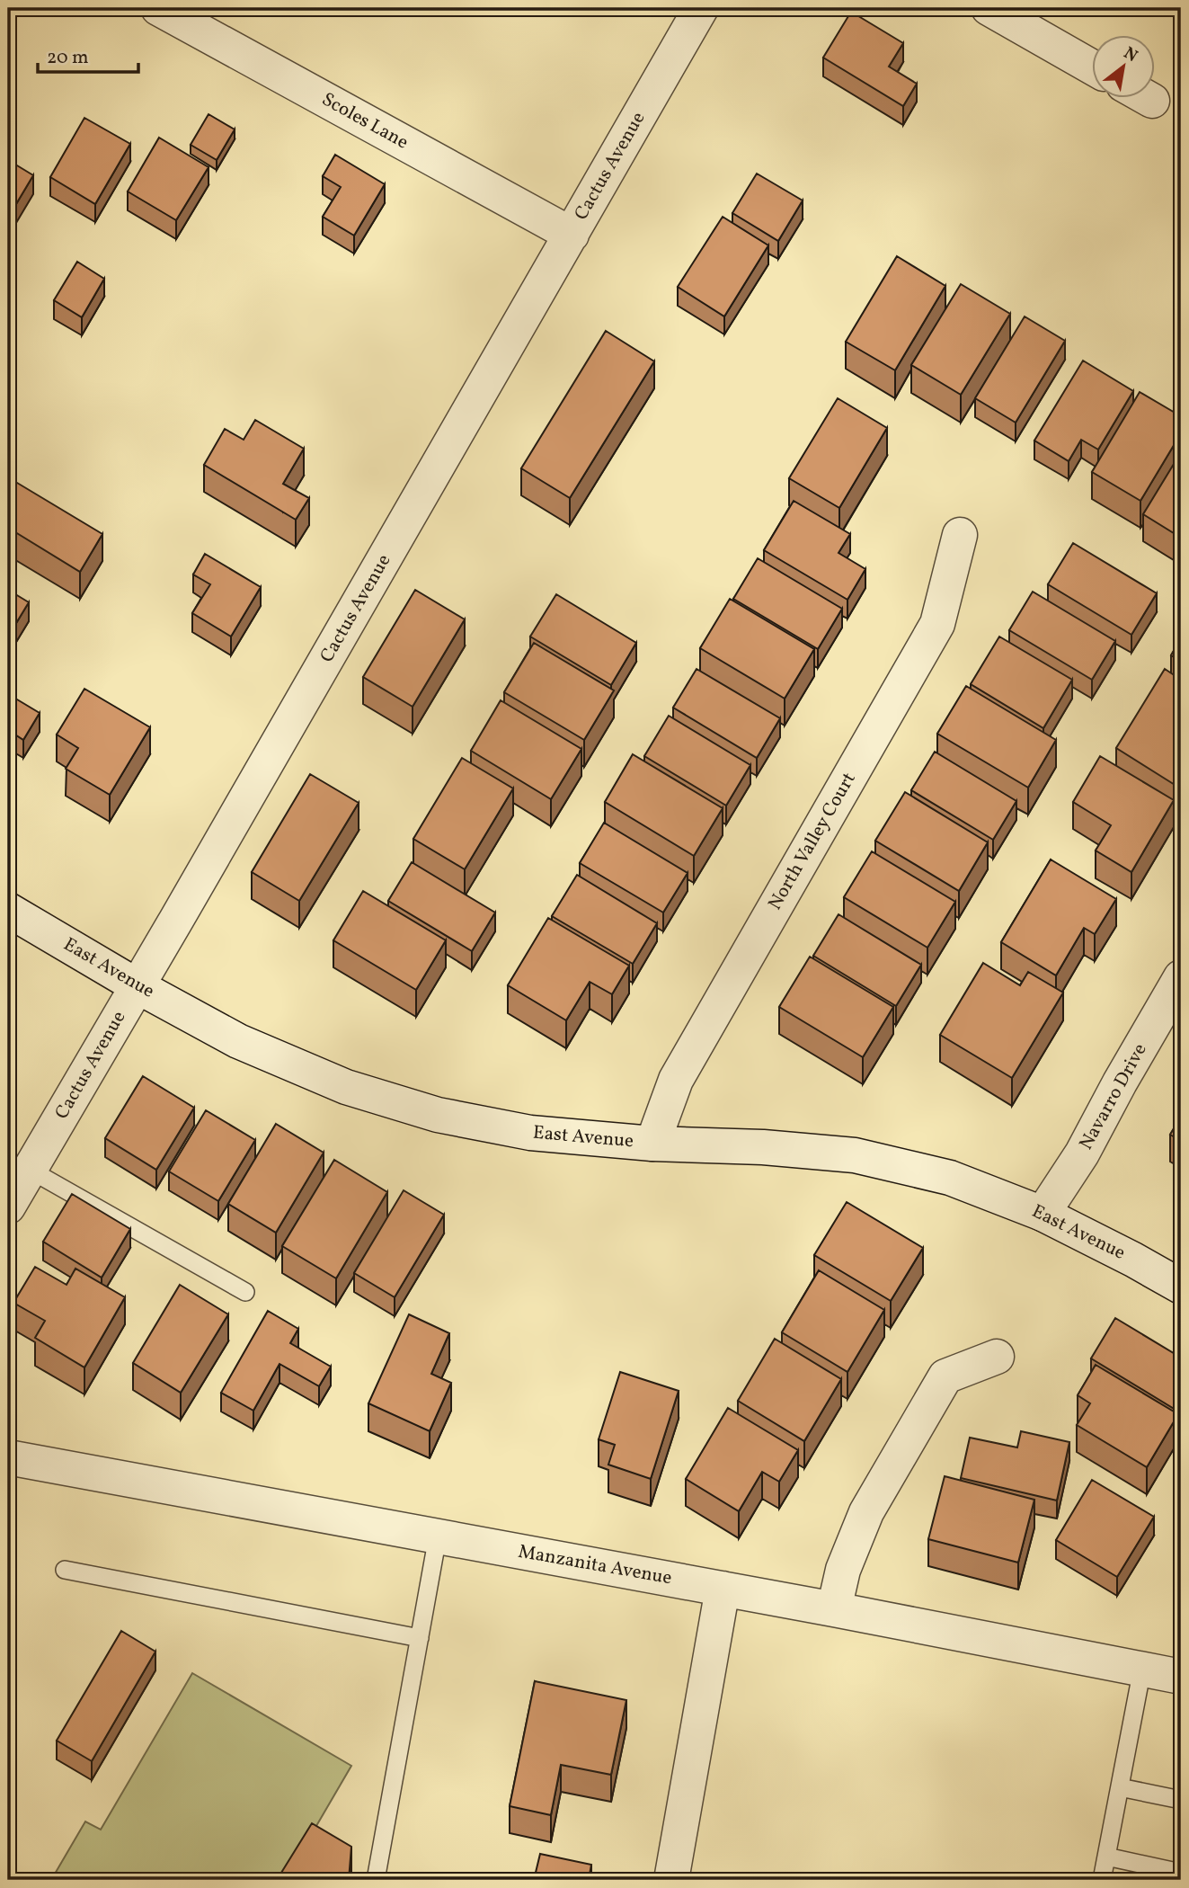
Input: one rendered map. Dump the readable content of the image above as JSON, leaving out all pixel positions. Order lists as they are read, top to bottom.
{
  "streets": {
    "street": [
      "Scoles Lane",
      "Cactus Avenue",
      "North Valley Court",
      "East Avenue",
      "Navarro Drive",
      "Manzanita Avenue"
    ]
  },
  "crossings": [
    ["Scoles Lane", "Cactus Avenue"],
    ["Cactus Avenue", "East Avenue"],
    ["North Valley Court", "East Avenue"],
    ["East Avenue", "Navarro Drive"]
  ],
  "scale_bar": "20 m",
  "north": "top right"
}
